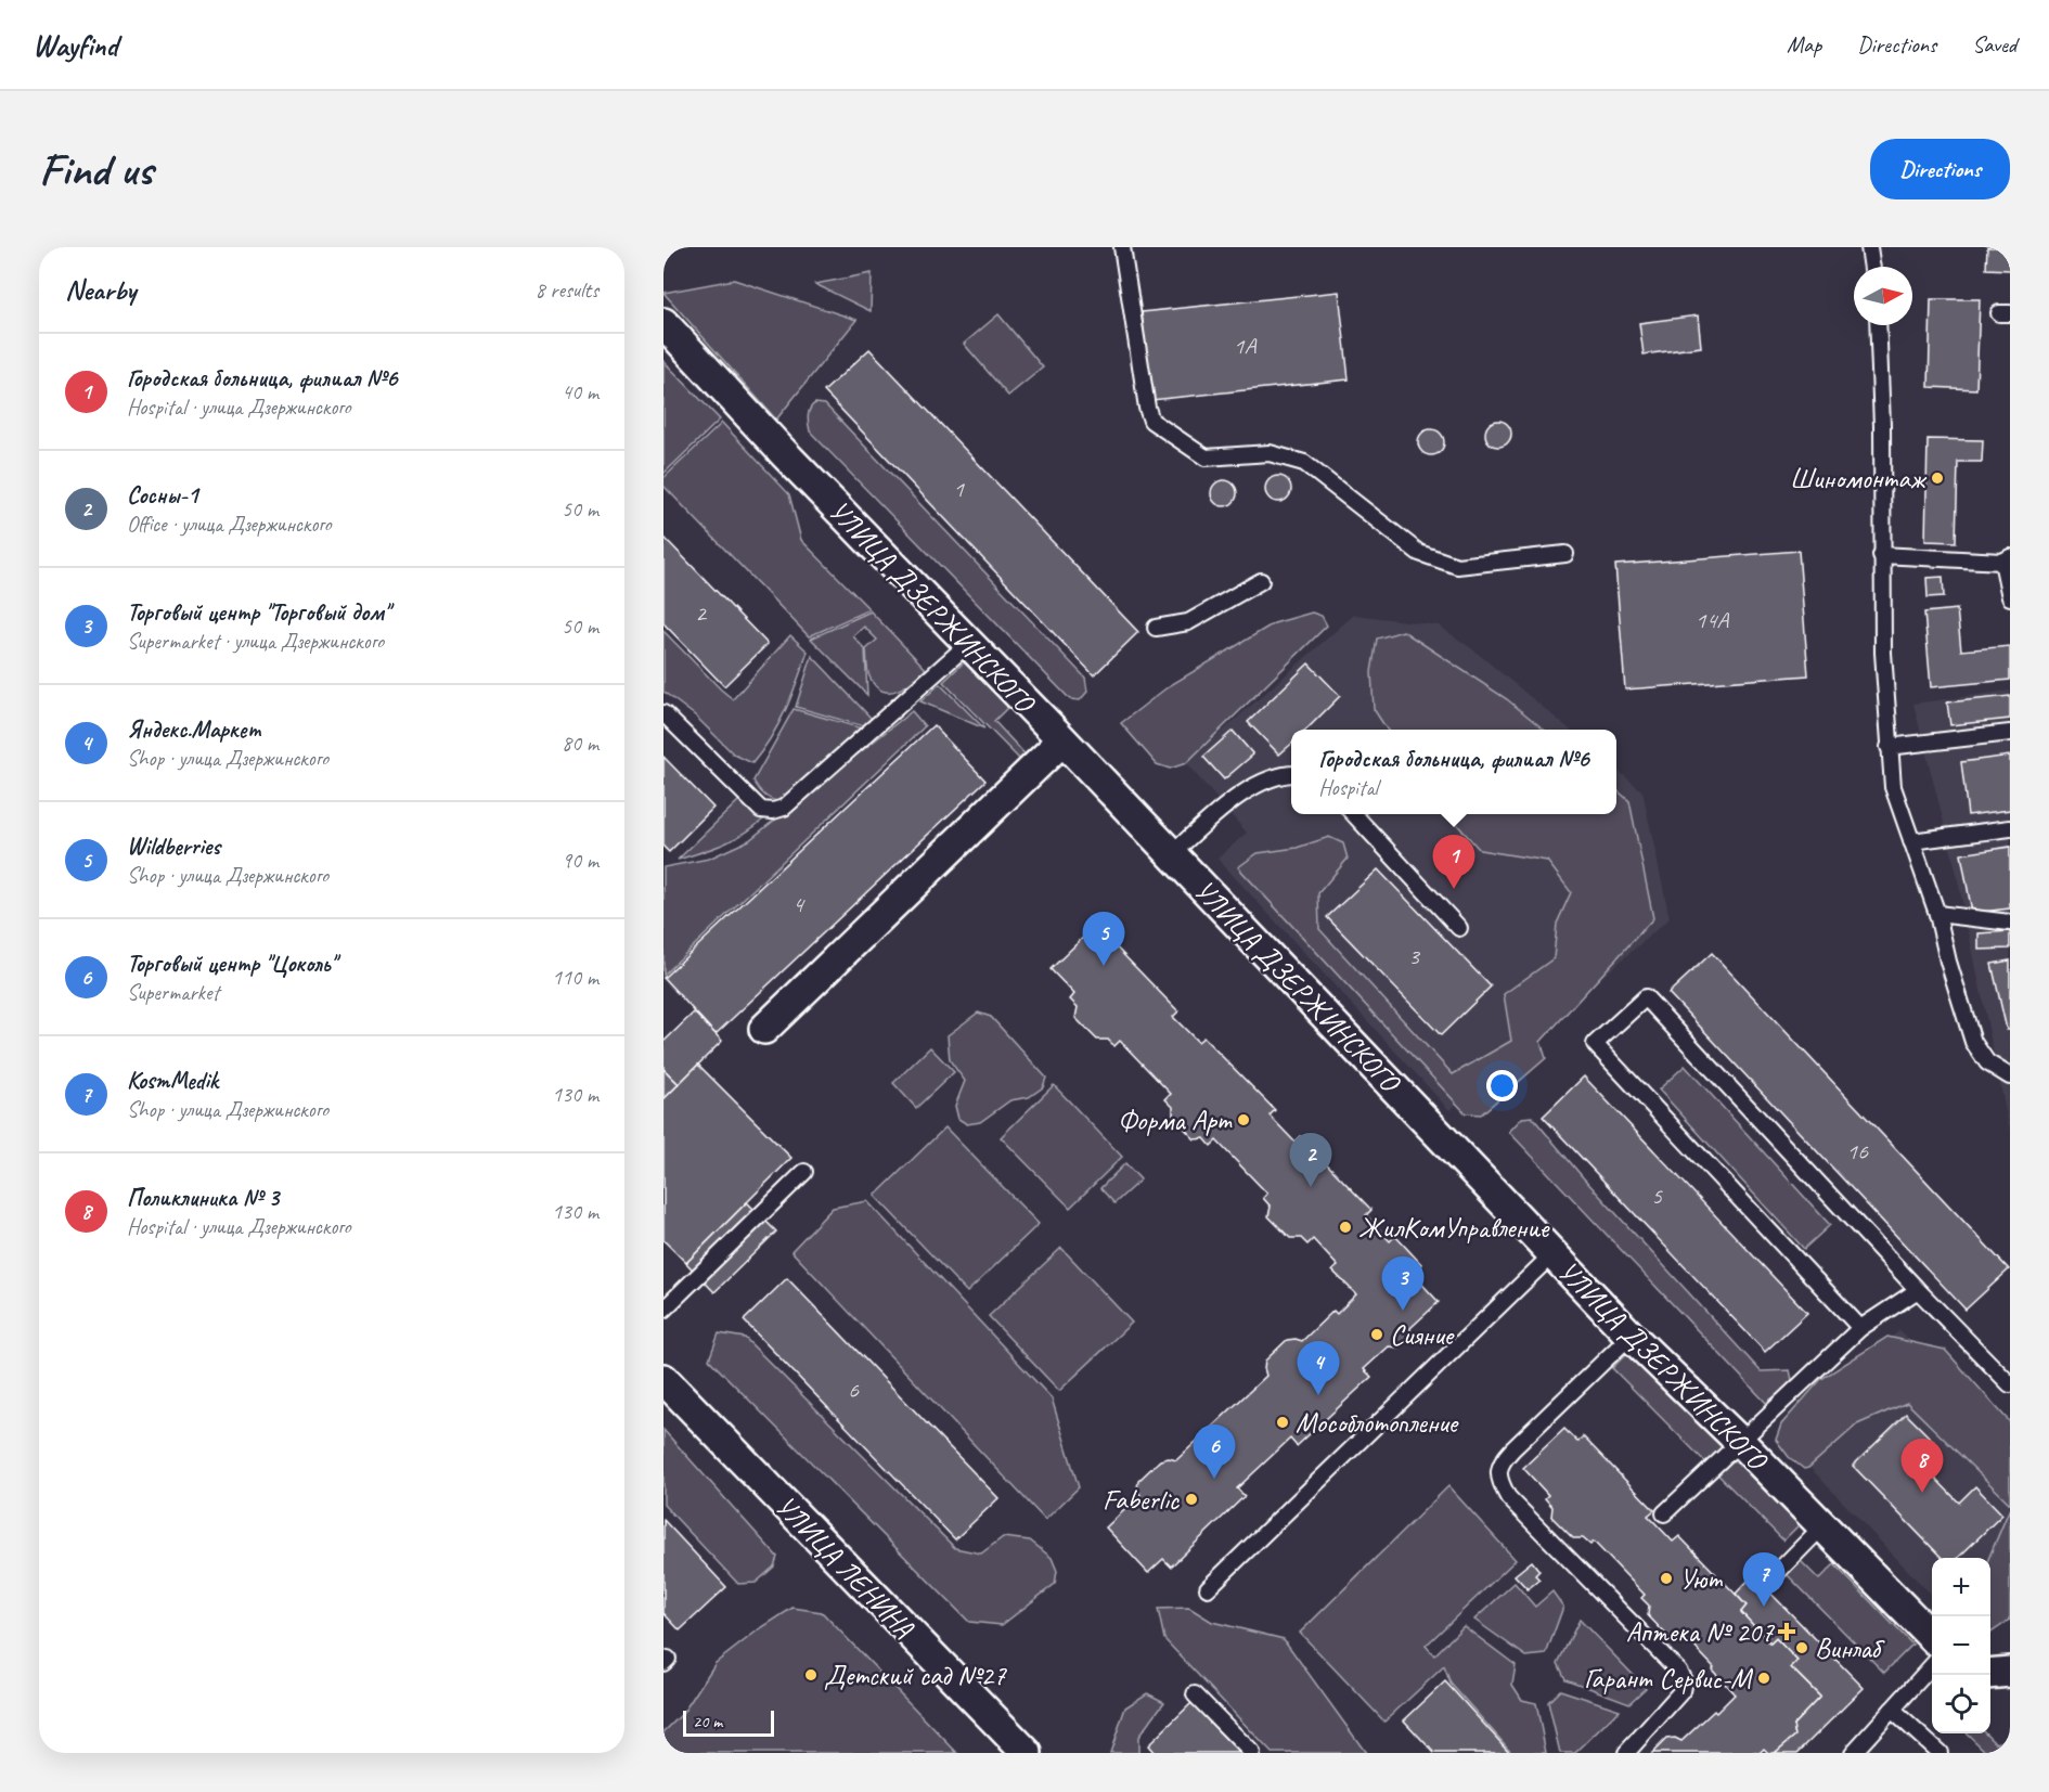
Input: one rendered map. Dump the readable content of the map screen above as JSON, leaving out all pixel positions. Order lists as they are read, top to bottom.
{
  "streets": {
    "street": ["УЛИЦА ДЗЕРЖИНСКОГО", "УЛИЦА ЛЕНИНА"]
  },
  "places": {
    "other": [
      "Шиномонтаж",
      "Форма Арт",
      "ЖилКомУправление",
      "Сияние",
      "Мособлотопление",
      "Faberlic",
      "Уют",
      "Винлаб",
      "Детский сад №27",
      "Гарант Сервис-М"
    ],
    "health": ["Аптека № 207"]
  },
  "house_numbers": [
    "1А",
    "1",
    "2",
    "14А",
    "4",
    "3",
    "16",
    "5",
    "6"
  ],
  "scale_bar": "20 m",
  "north": "right",
  "page": {
    "header": "Wayfind",
    "nav": ["Map", "Directions", "Saved"],
    "buttons": "Directions",
    "title": "Find us",
    "heading": ["Nearby", "8 results"],
    "list": [
      {
        "mark": "1",
        "name": "Городская больница, филиал №6",
        "note": "Hospital · улица Дзержинского",
        "value": "40 m"
      },
      {
        "mark": "2",
        "name": "Сосны-1",
        "note": "Office · улица Дзержинского",
        "value": "50 m"
      },
      {
        "mark": "3",
        "name": "Торговый центр \"Торговый дом\"",
        "note": "Supermarket · улица Дзержинского",
        "value": "50 m"
      },
      {
        "mark": "4",
        "name": "Яндекс.Маркет",
        "note": "Shop · улица Дзержинского",
        "value": "80 m"
      },
      {
        "mark": "5",
        "name": "Wildberries",
        "note": "Shop · улица Дзержинского",
        "value": "90 m"
      },
      {
        "mark": "6",
        "name": "Торговый центр \"Цоколь\"",
        "note": "Supermarket",
        "value": "110 m"
      },
      {
        "mark": "7",
        "name": "KosmMedik",
        "note": "Shop · улица Дзержинского",
        "value": "130 m"
      },
      {
        "mark": "8",
        "name": "Поликлиника № 3",
        "note": "Hospital · улица Дзержинского",
        "value": "130 m"
      }
    ],
    "popup": ["Городская больница, филиал №6", "Hospital"],
    "pins": [
      "1",
      "5",
      "2",
      "3",
      "4",
      "6",
      "8",
      "7"
    ],
    "map_buttons": ["+", "−"],
    "scale": "20 m"
  }
}
